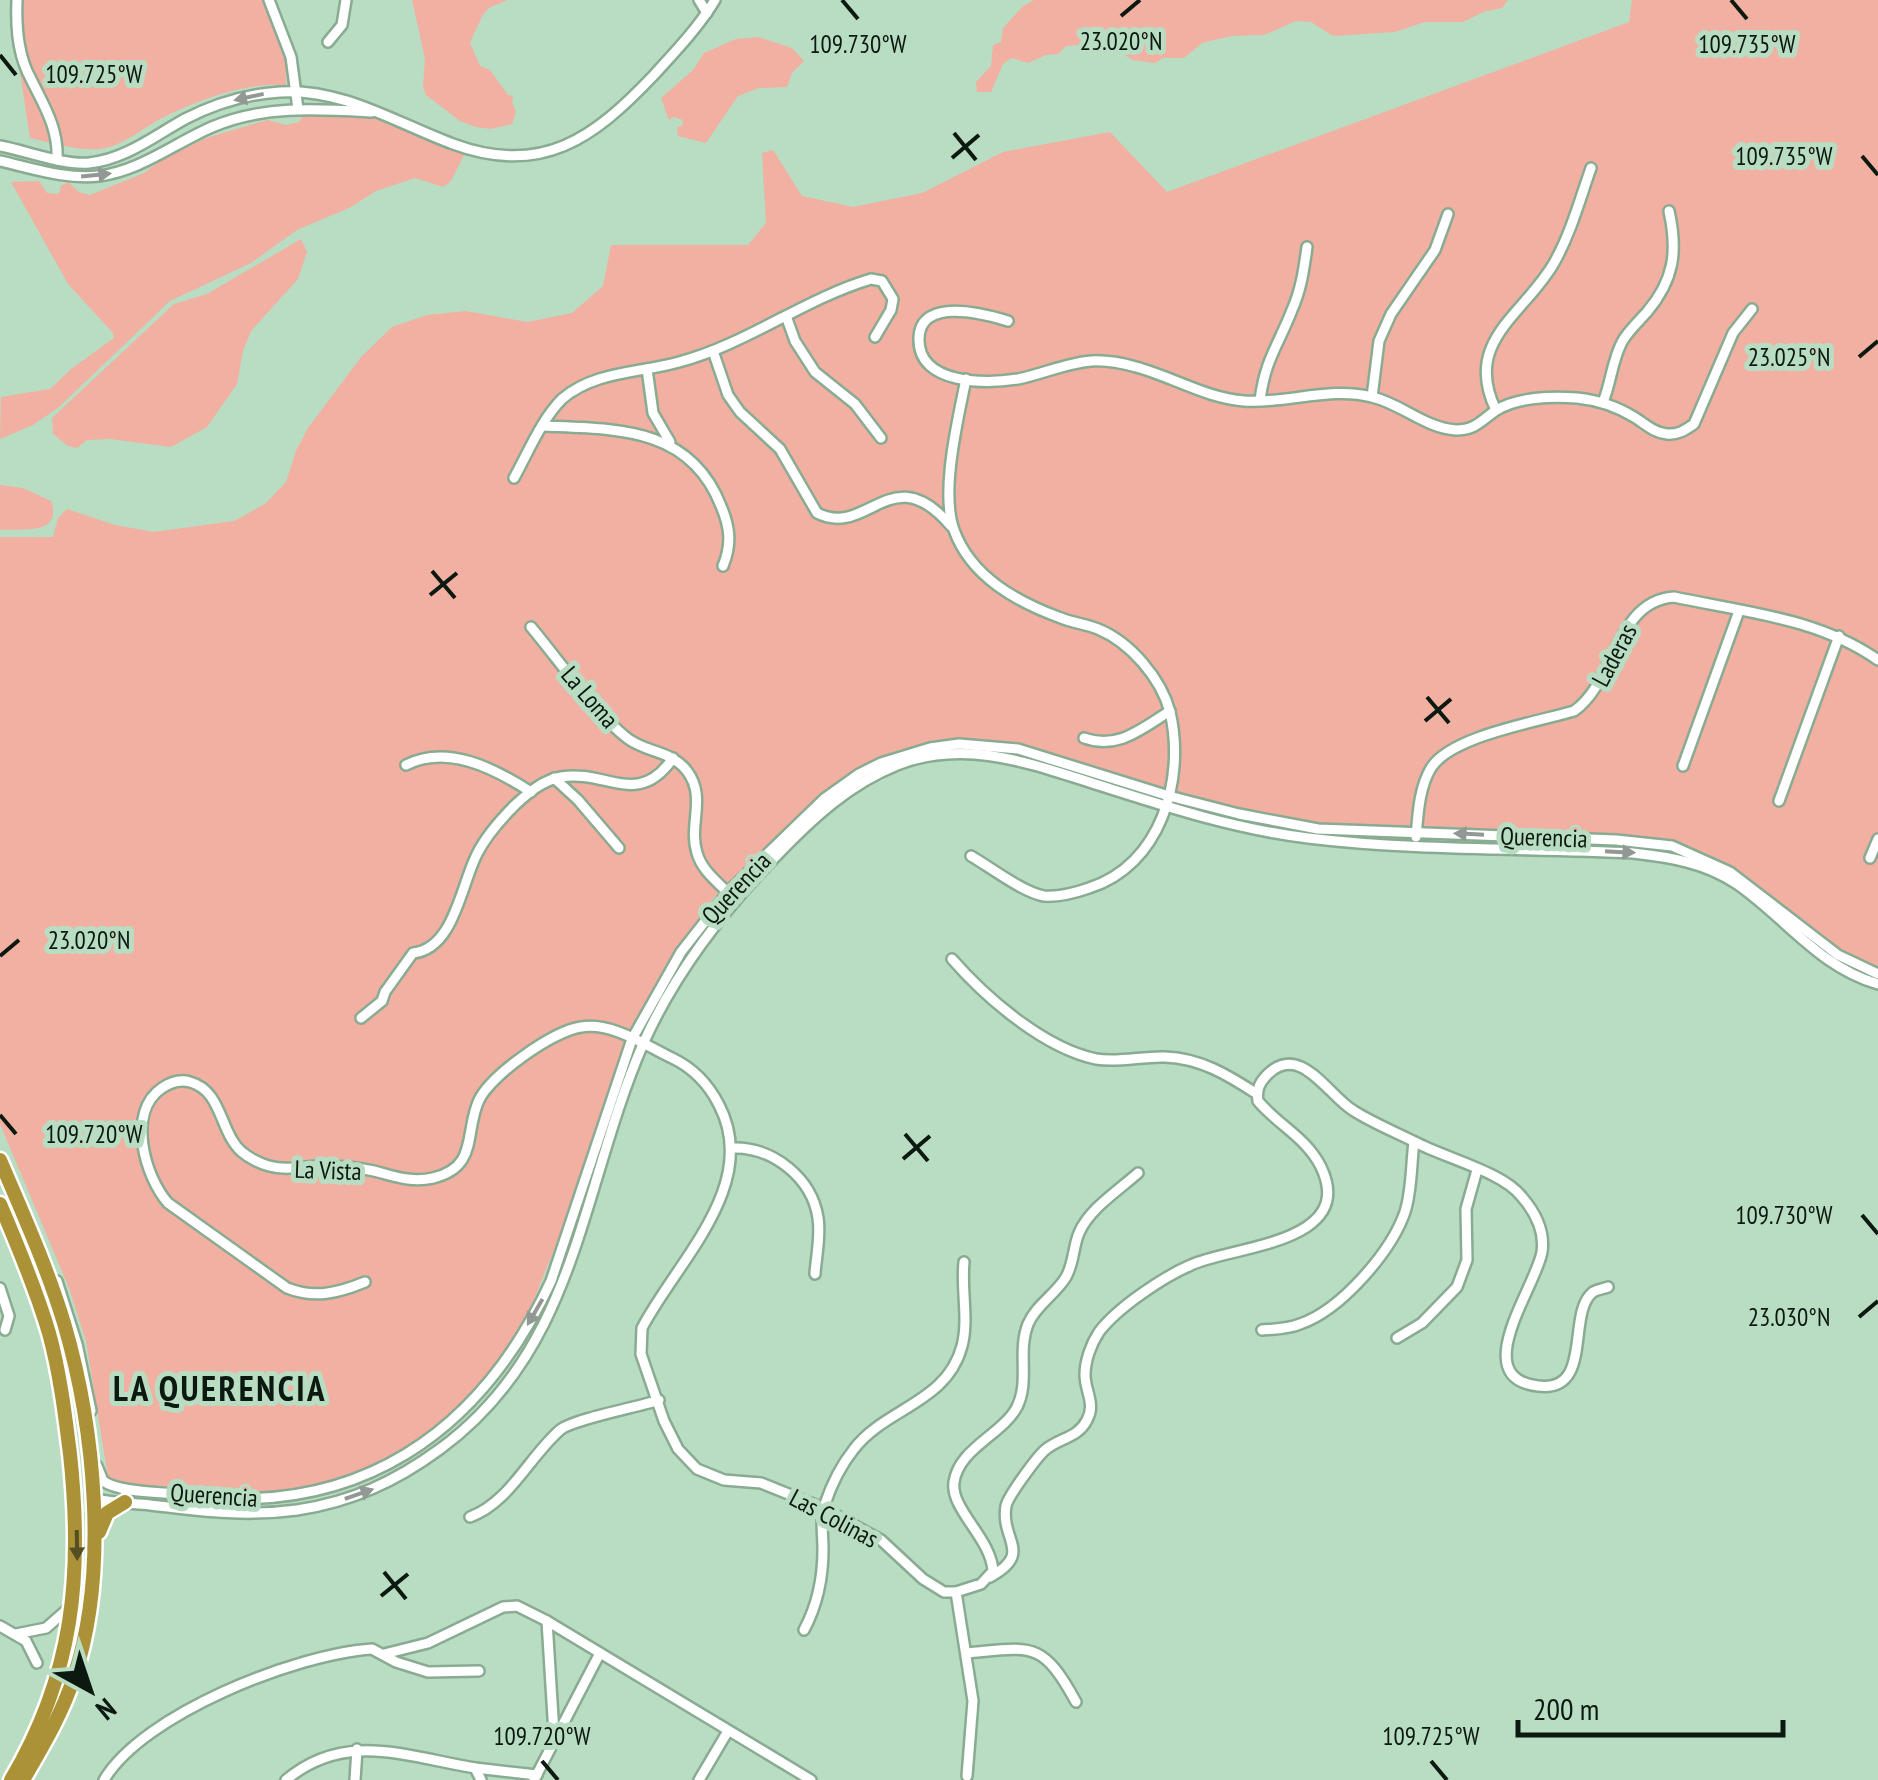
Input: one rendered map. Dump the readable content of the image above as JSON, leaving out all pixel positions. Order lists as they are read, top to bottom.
{
  "streets": {
    "street": [
      "Laderas",
      "La Loma",
      "Querencia",
      "La Vista",
      "Las Colinas"
    ]
  },
  "crossings": [
    ["Laderas", "Querencia"],
    ["Querencia", "La Vista"]
  ],
  "districts": ["LA QUERENCIA"],
  "scale_bar": "200 m",
  "north": "bottom right",
  "coordinates": [
    "23.020°N",
    "109.730°W",
    "109.735°W",
    "109.725°W",
    "23.025°N",
    "109.720°W",
    "23.030°N"
  ]
}
